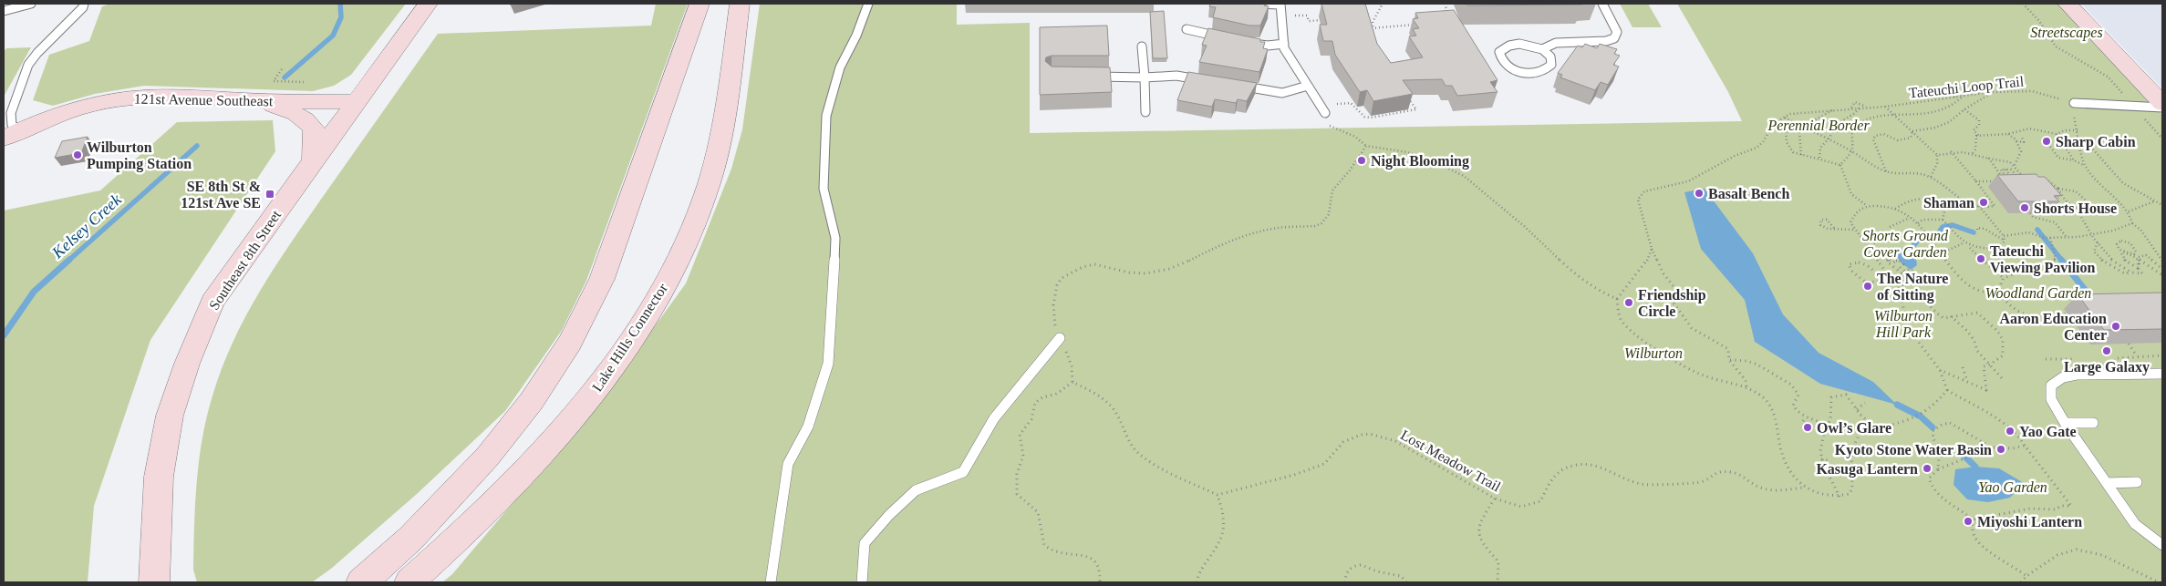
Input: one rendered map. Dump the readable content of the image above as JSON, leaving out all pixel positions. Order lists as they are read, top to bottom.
{
  "streets": {
    "main road": ["121st Avenue Southeast", "Southeast 8th Street", "Lake Hills Connector"],
    "path": ["Tateuchi Loop Trail", "Lost Meadow Trail"]
  },
  "crossings": [
    ["121st Avenue Southeast", "Southeast 8th Street"]
  ],
  "water": ["Kelsey Creek"],
  "parks": [
    "Streetscapes",
    "Perennial Border",
    "Shorts Ground Cover Garden",
    "Woodland Garden",
    "Wilburton Hill Park",
    "Wilburton",
    "Yao Garden"
  ],
  "places": {
    "other": [
      "Sharp Cabin",
      "Wilburton Pumping Station",
      "Night Blooming",
      "Basalt Bench",
      "Shaman",
      "Shorts House",
      "Tateuchi Viewing Pavilion",
      "The Nature of Sitting",
      "Friendship Circle",
      "Aaron Education Center",
      "Large Galaxy",
      "Owl’s Glare",
      "Yao Gate",
      "Kyoto Stone Water Basin",
      "Kasuga Lantern",
      "Miyoshi Lantern"
    ],
    "transit": ["SE 8th St & 121st Ave SE"]
  }
}
